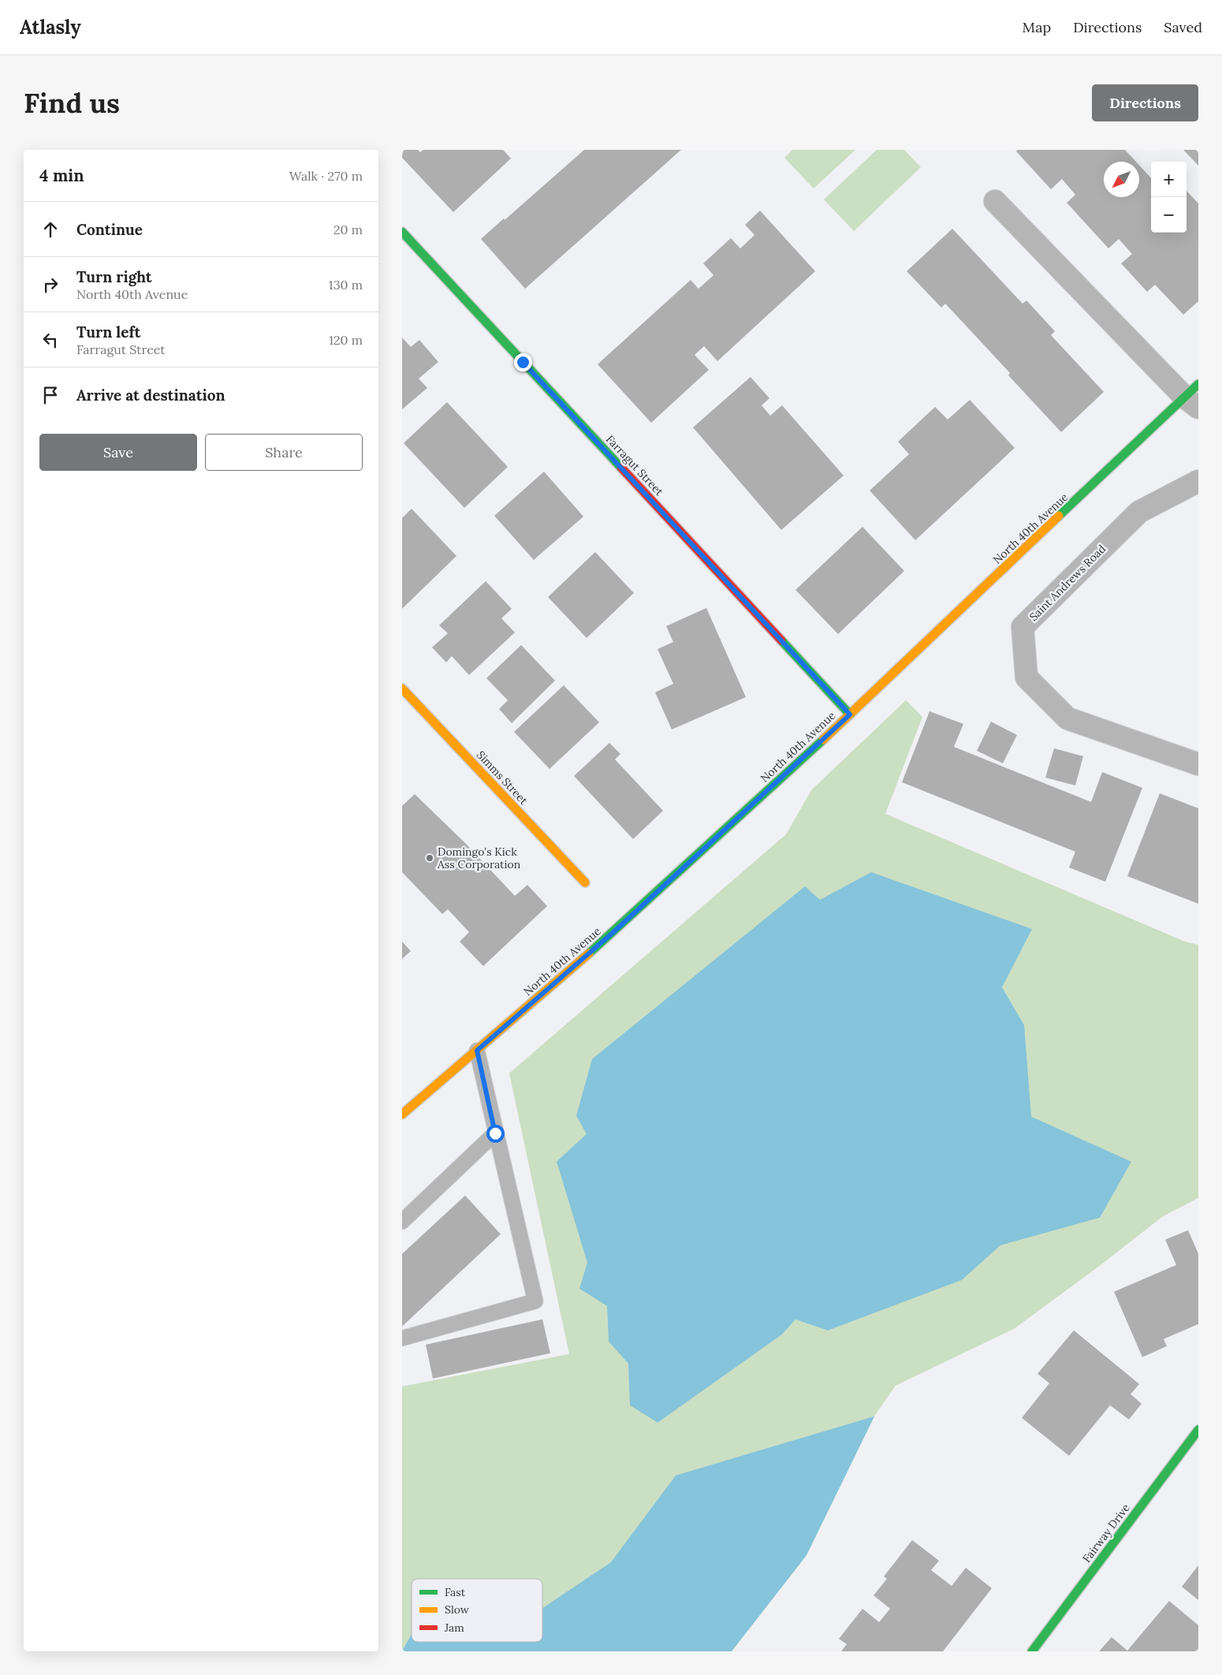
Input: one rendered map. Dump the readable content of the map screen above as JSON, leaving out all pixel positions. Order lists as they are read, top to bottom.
{
  "streets": {
    "street": [
      "Farragut Street",
      "North 40th Avenue",
      "Saint Andrews Road",
      "Simms Street",
      "Fairway Drive"
    ]
  },
  "crossings": [
    ["Farragut Street", "North 40th Avenue"]
  ],
  "places": ["Domingo's Kick Ass Corporation"],
  "legend": ["Fast", "Slow", "Jam"],
  "north": "bottom left",
  "page": {
    "header": "Atlasly",
    "nav": ["Map", "Directions", "Saved"],
    "buttons": [
      "Directions",
      ["Save", "Share"]
    ],
    "title": "Find us",
    "heading": ["4 min", "Walk · 270 m"],
    "map_buttons": ["+", "−"],
    "list": [
      ["Continue", "20 m"],
      ["Turn right", "North 40th Avenue", "130 m"],
      ["Turn left", "Farragut Street", "120 m"],
      "Arrive at destination"
    ]
  }
}
